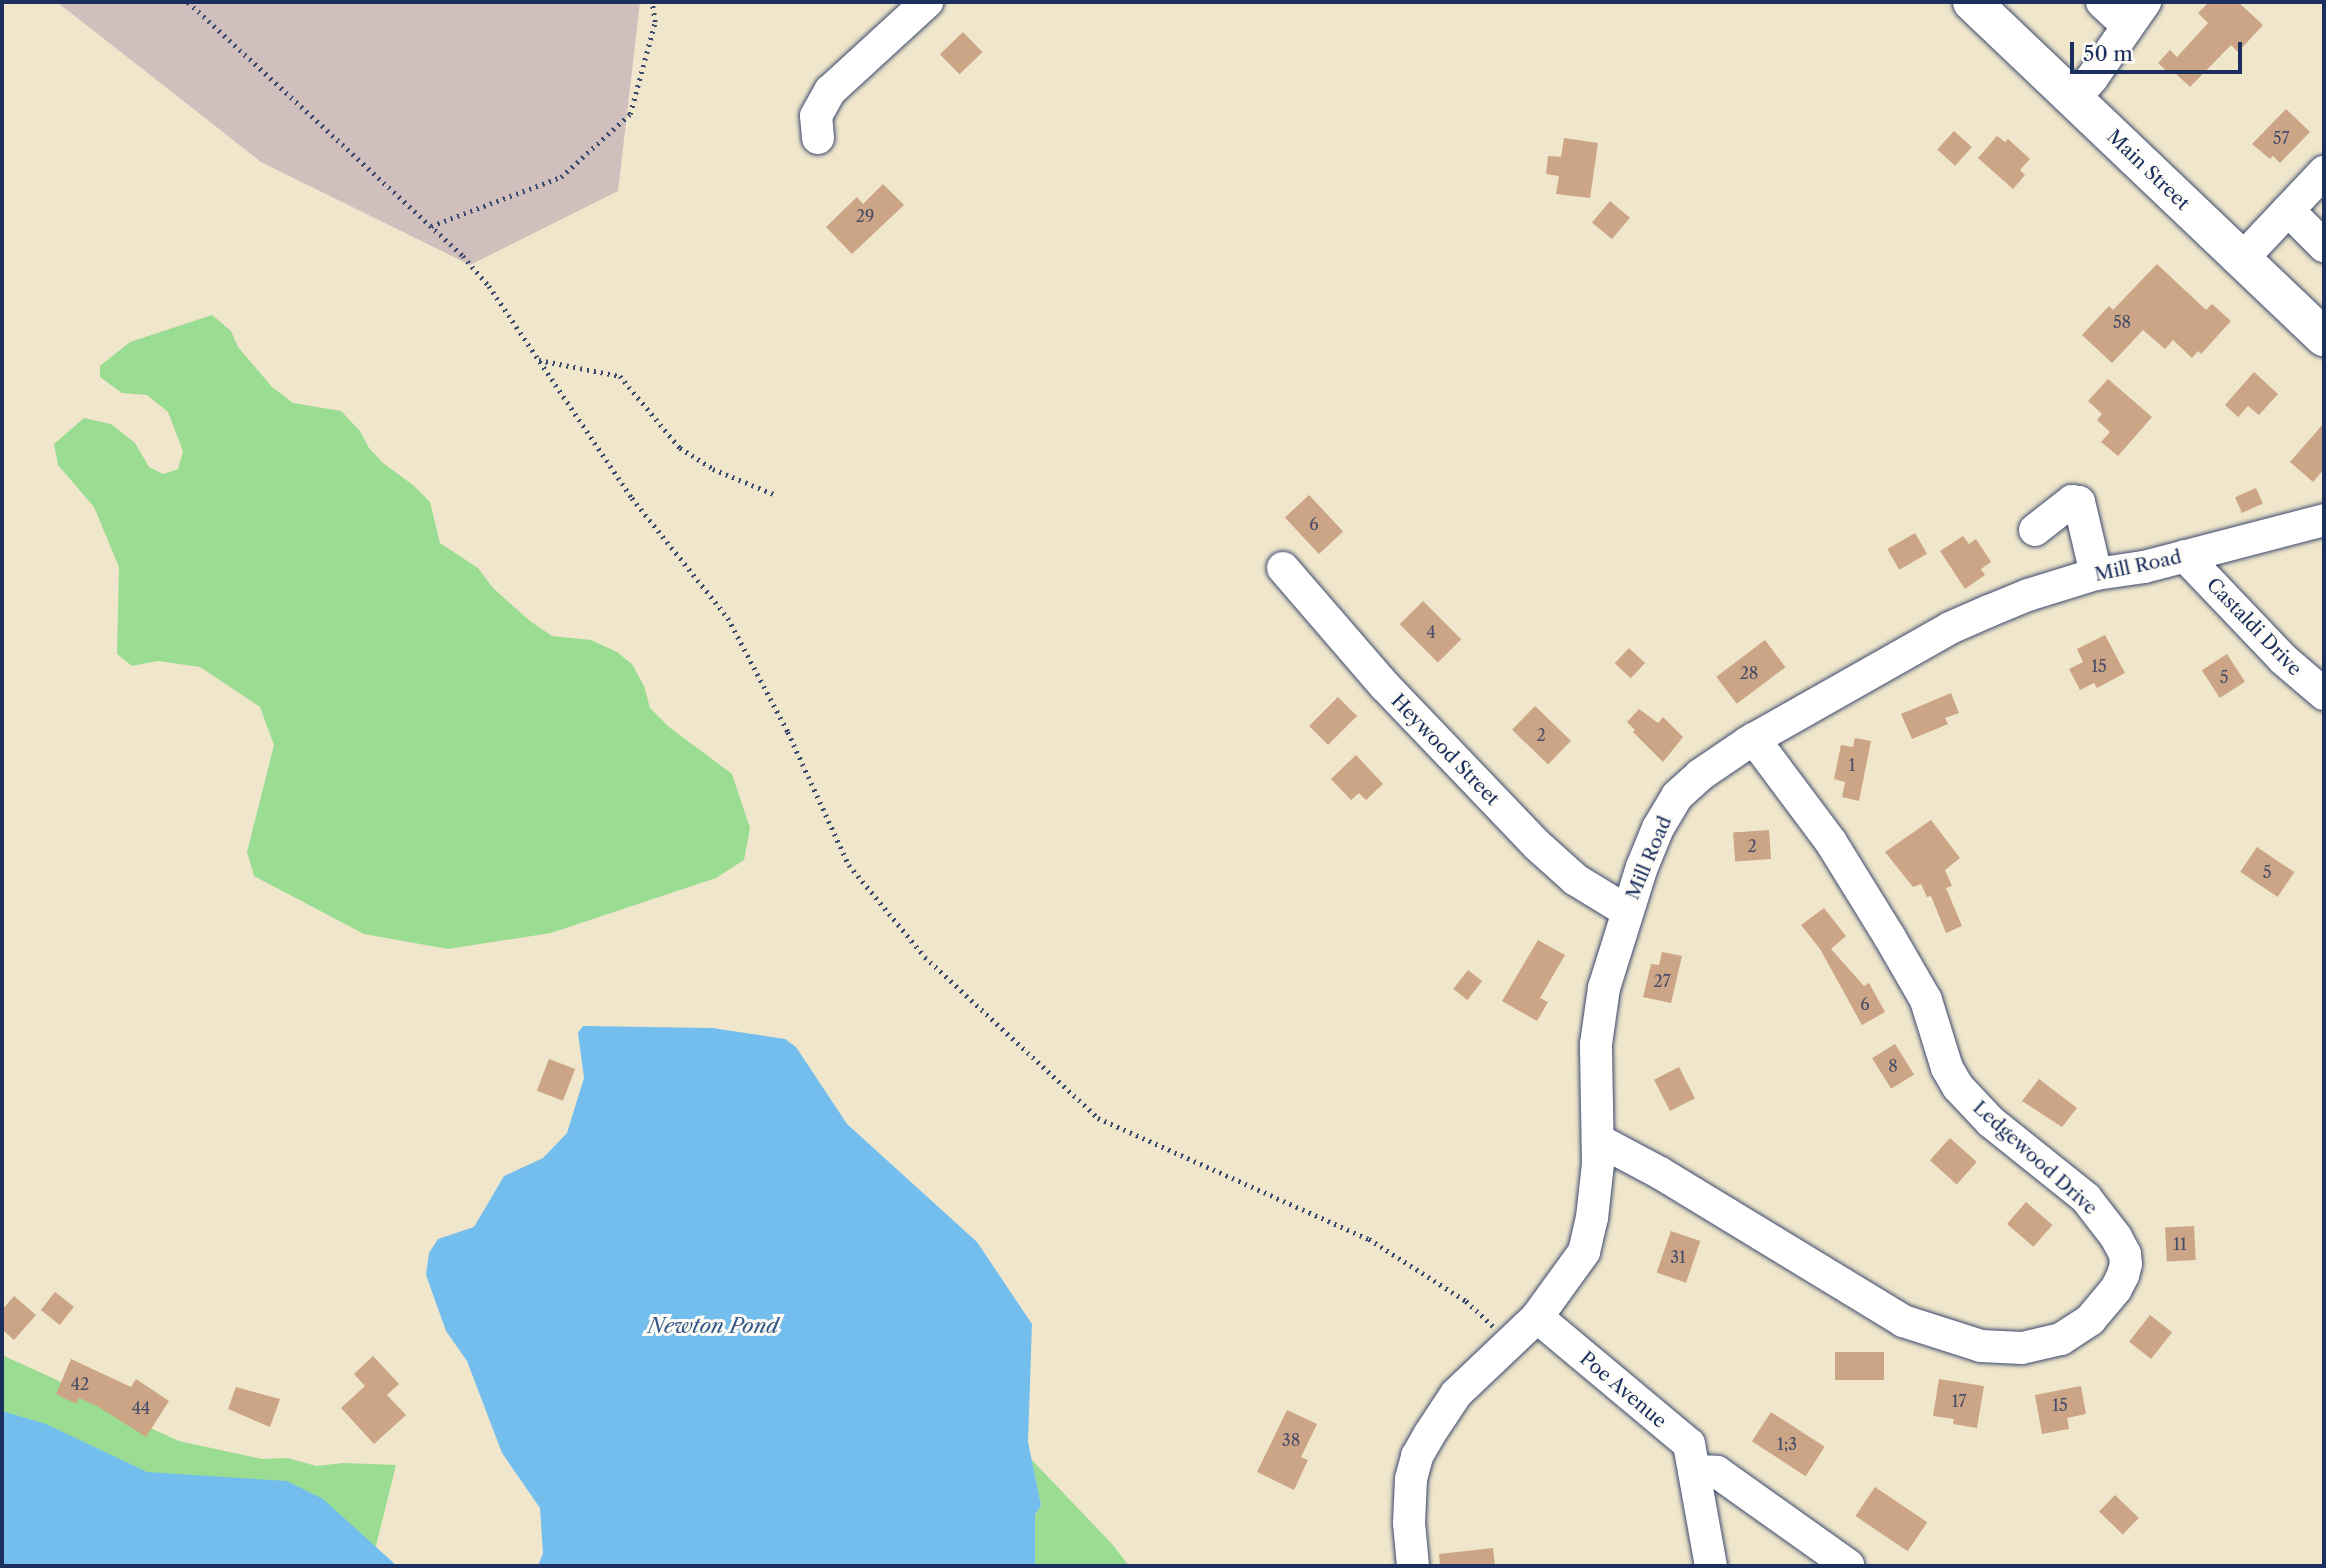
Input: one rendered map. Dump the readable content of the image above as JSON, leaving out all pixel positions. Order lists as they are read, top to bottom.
{
  "streets": {
    "main road": ["Main Street"],
    "street": [
      "Mill Road",
      "Castaldi Drive",
      "Heywood Street",
      "Ledgewood Drive",
      "Poe Avenue"
    ]
  },
  "crossings": [
    ["Mill Road", "Castaldi Drive"],
    ["Mill Road", "Heywood Street"],
    ["Mill Road", "Ledgewood Drive"],
    ["Mill Road", "Poe Avenue"]
  ],
  "water": ["Newton Pond"],
  "house_numbers": [
    "57",
    "29",
    "58",
    "6",
    "4",
    "15",
    "28",
    "5",
    "2",
    "1",
    "2",
    "5",
    "27",
    "6",
    "8",
    "11",
    "31",
    "42",
    "17",
    "15",
    "44",
    "38",
    "1;3"
  ],
  "scale_bar": "50 m"
}
